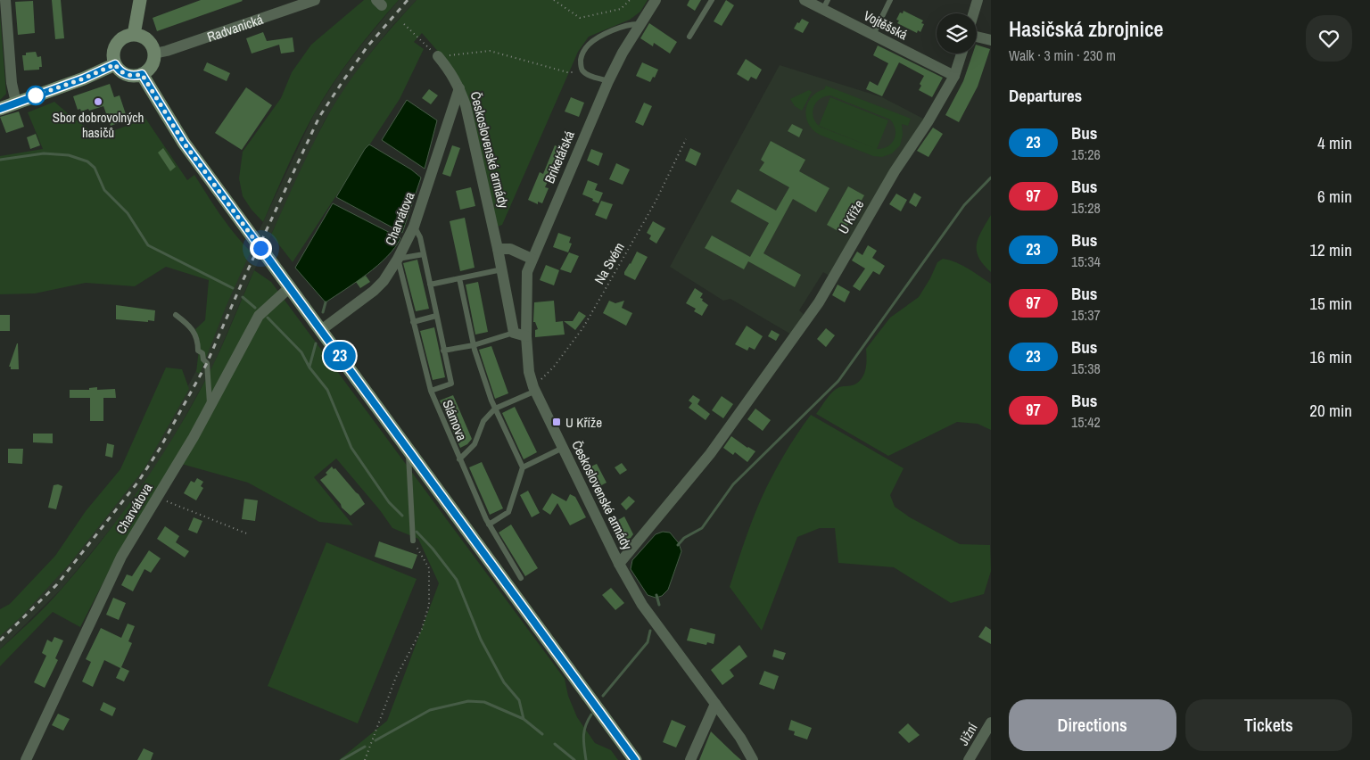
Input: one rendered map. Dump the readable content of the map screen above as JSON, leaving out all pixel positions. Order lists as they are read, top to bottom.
{
  "streets": {
    "street": [
      "Vojtěšská",
      "Radvanická",
      "Československé armády",
      "Briketářská",
      "U Kříže",
      "Charvátova",
      "Jižní"
    ],
    "lane": ["Slámova"],
    "path": ["Na Svém"]
  },
  "crossings": [
    ["Vojtěšská", "U Kříže"],
    ["Československé armády", "Briketářská"],
    ["Československé armády", "U Kříže"],
    ["Československé armády", "Charvátova"],
    ["Československé armády", "Na Svém"],
    ["Charvátova", "Slámova"]
  ],
  "places": {
    "other": ["Sbor dobrovolných hasičů"],
    "transit": ["U Kříže"]
  },
  "lines": ["bus line 23"],
  "page": {
    "on_map": "23",
    "heading": [
      ["Hasičská zbrojnice", "Walk · 3 min · 230 m"],
      "Departures"
    ],
    "list": [
      {
        "mark": "23",
        "name": "Bus",
        "note": "15:26",
        "value": "4 min"
      },
      {
        "mark": "97",
        "name": "Bus",
        "note": "15:28",
        "value": "6 min"
      },
      {
        "mark": "23",
        "name": "Bus",
        "note": "15:34",
        "value": "12 min"
      },
      {
        "mark": "97",
        "name": "Bus",
        "note": "15:37",
        "value": "15 min"
      },
      {
        "mark": "23",
        "name": "Bus",
        "note": "15:38",
        "value": "16 min"
      },
      {
        "mark": "97",
        "name": "Bus",
        "note": "15:42",
        "value": "20 min"
      }
    ],
    "buttons": ["Directions", "Tickets"]
  }
}
